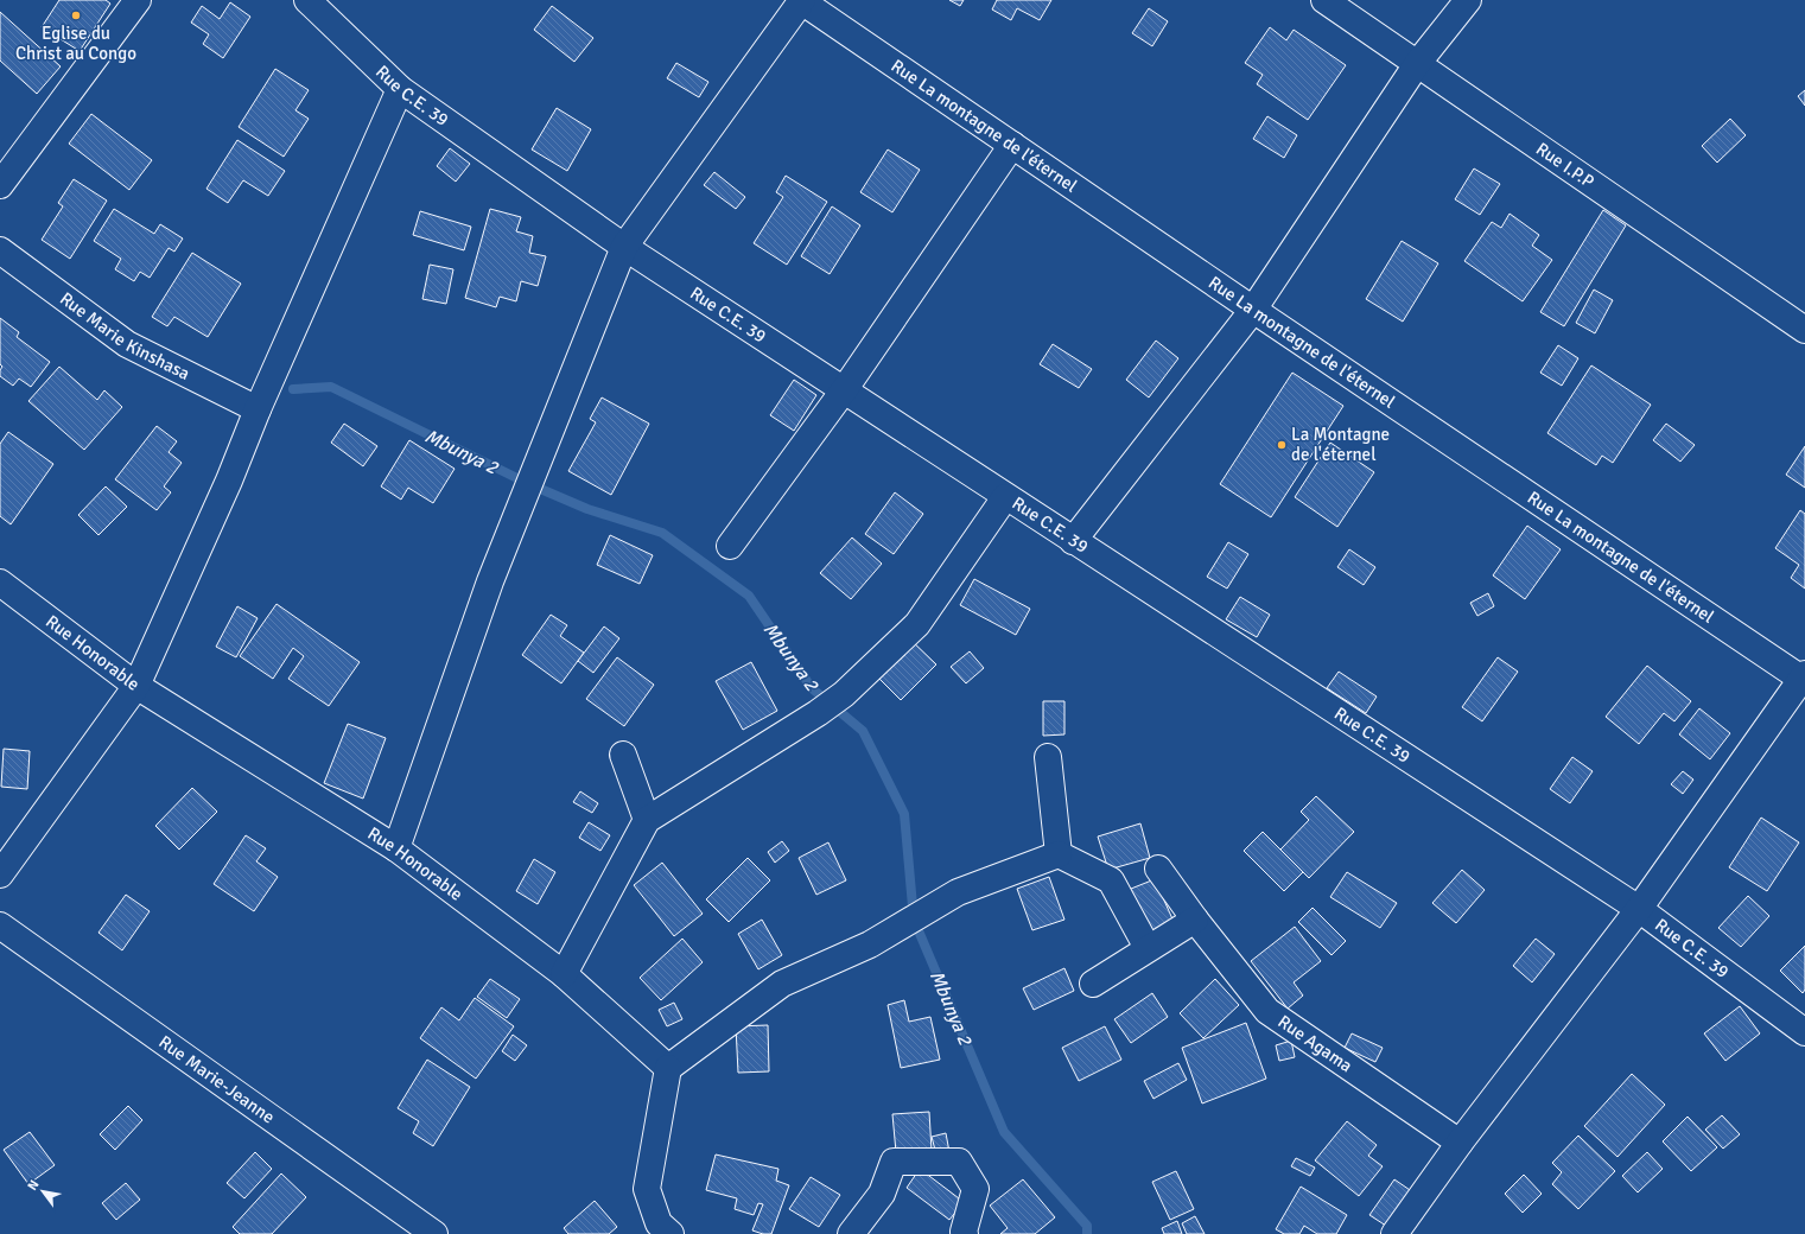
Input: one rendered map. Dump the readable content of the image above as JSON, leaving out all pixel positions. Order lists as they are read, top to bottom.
{
  "streets": {
    "street": [
      "Rue C.E. 39",
      "Rue La montagne de l'éternel",
      "Rue I.P.P",
      "Rue Marie Kinshasa",
      "Rue Honorable",
      "Rue Agama",
      "Rue Marie-Jeanne"
    ]
  },
  "water": ["Mbunya 2"],
  "places": ["Eglise du Christ au Congo", "La Montagne de l'éternel"],
  "north": "top left"
}
